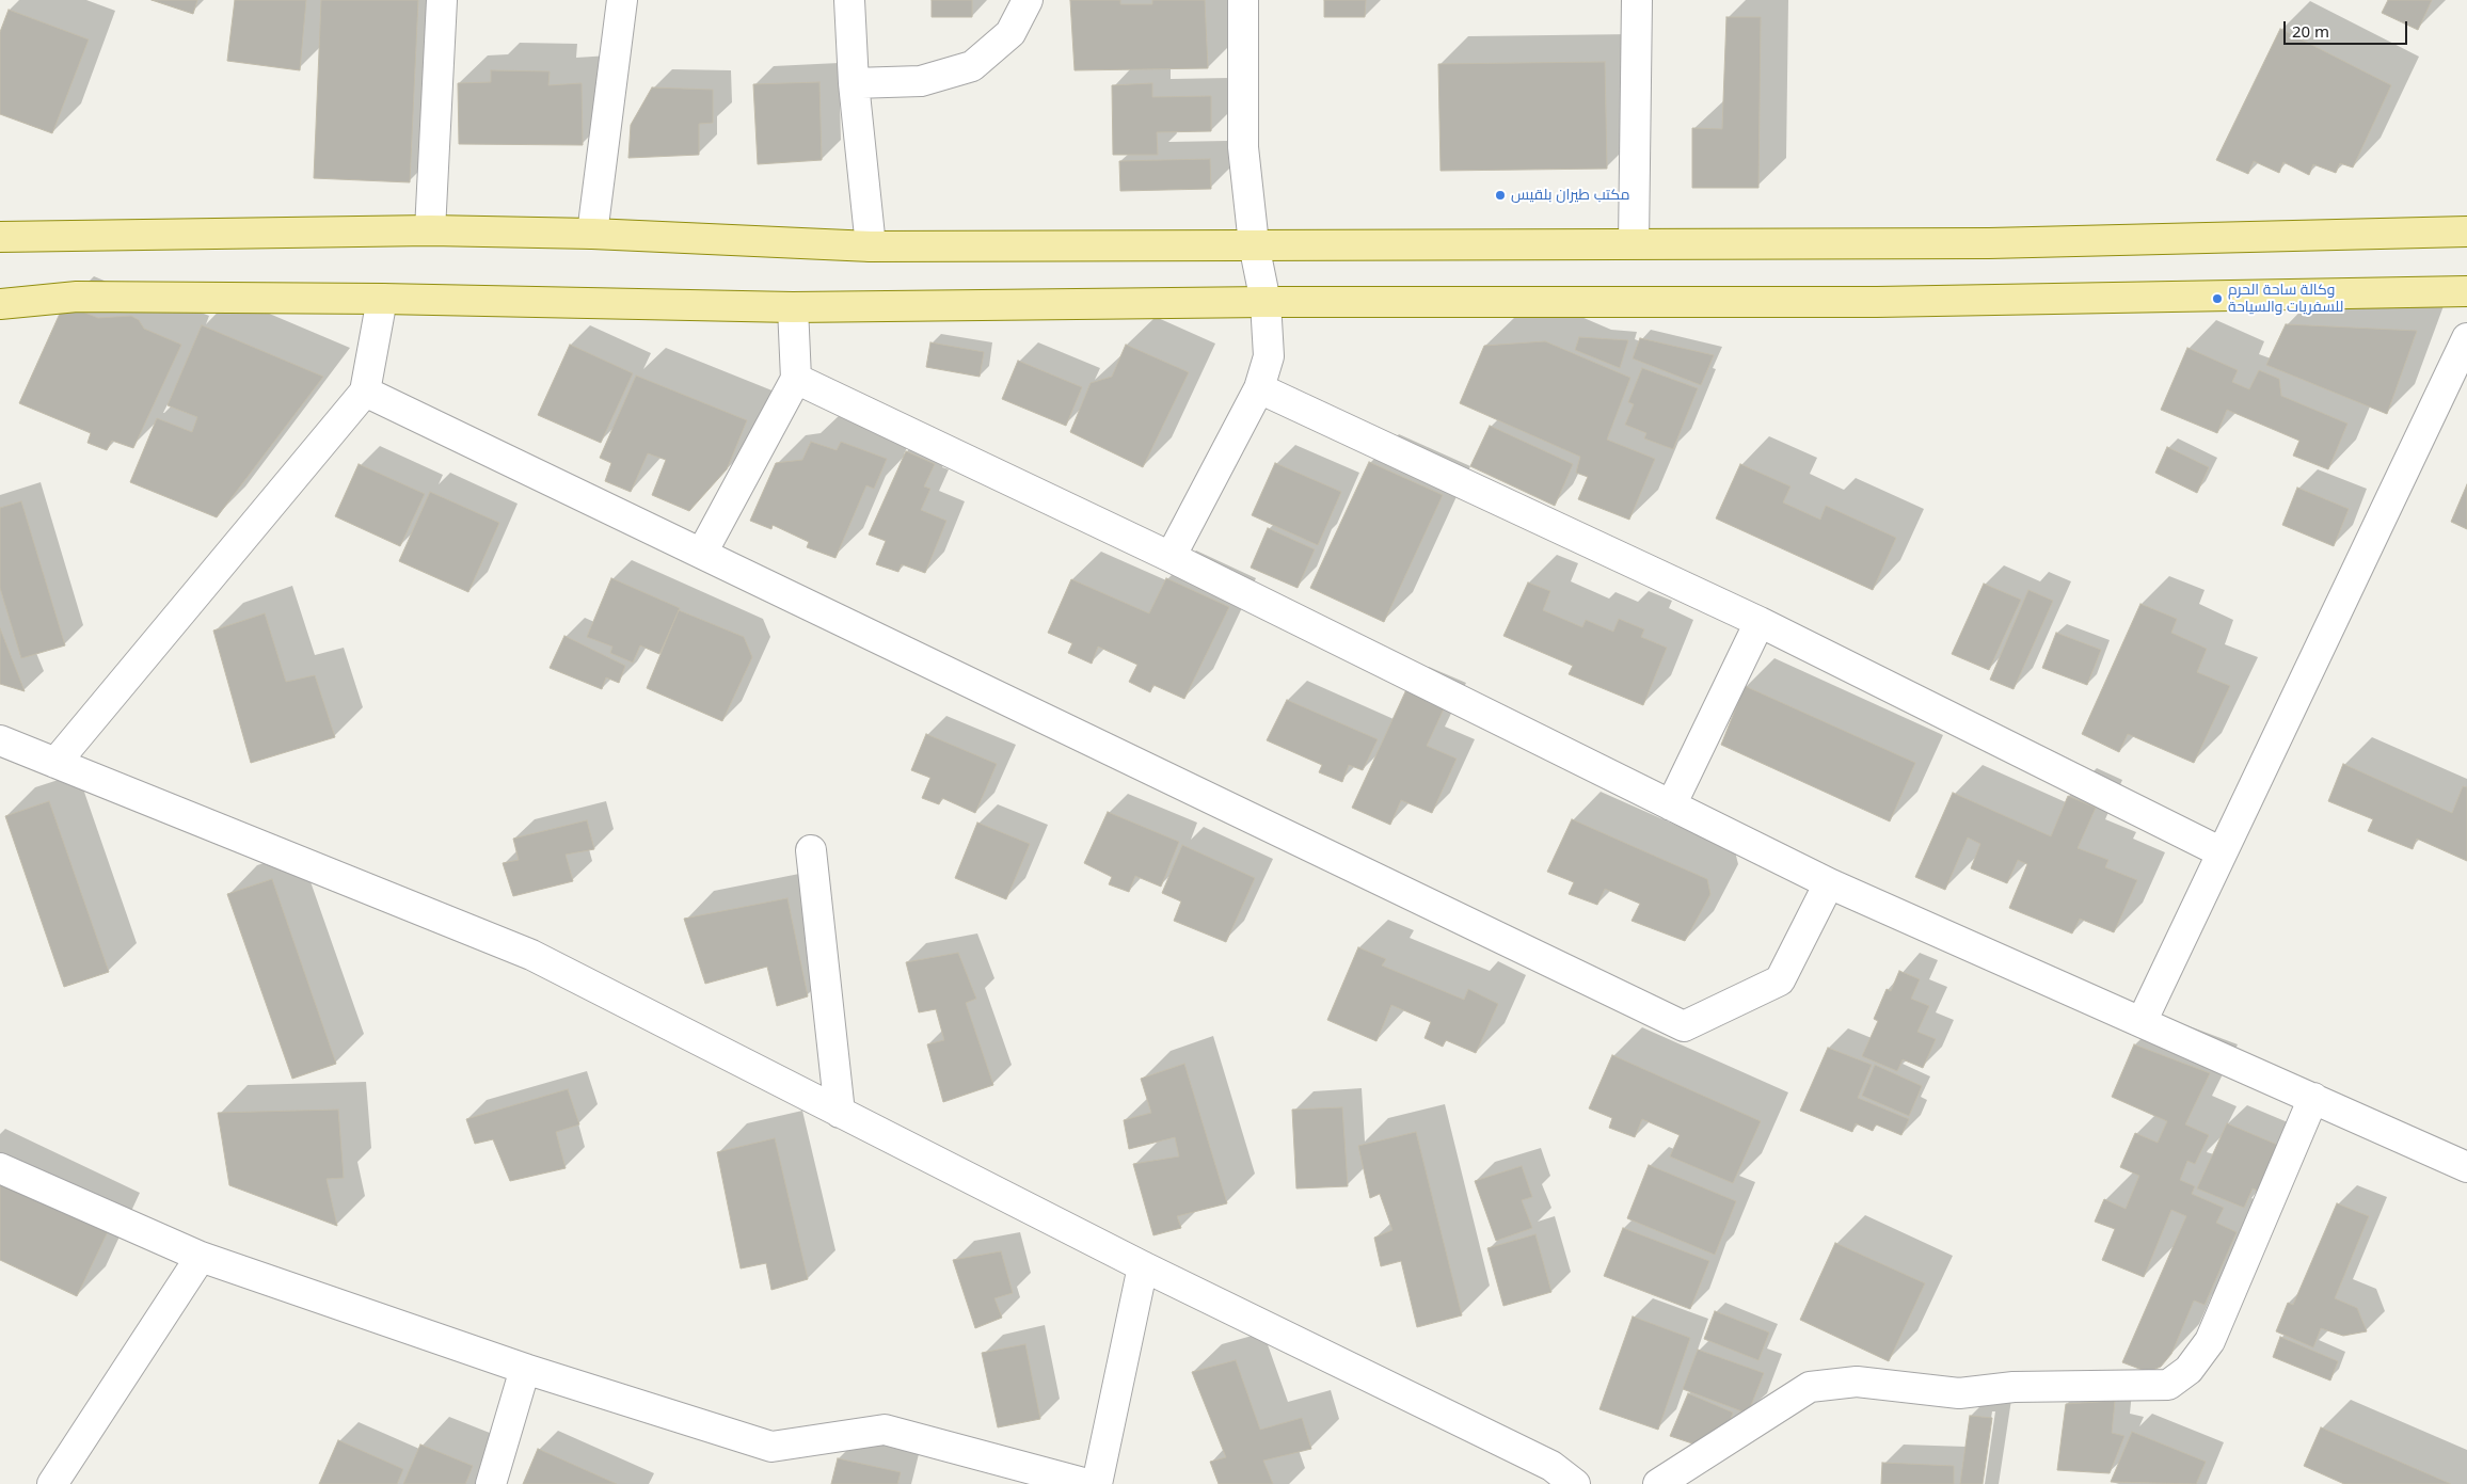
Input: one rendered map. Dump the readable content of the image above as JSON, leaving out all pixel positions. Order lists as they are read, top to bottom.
{
  "places": ["مكتب طيران بلقيس", "وكالة ساحة الحرم للسفريات والسياحة"],
  "scale_bar": "20 m"
}
